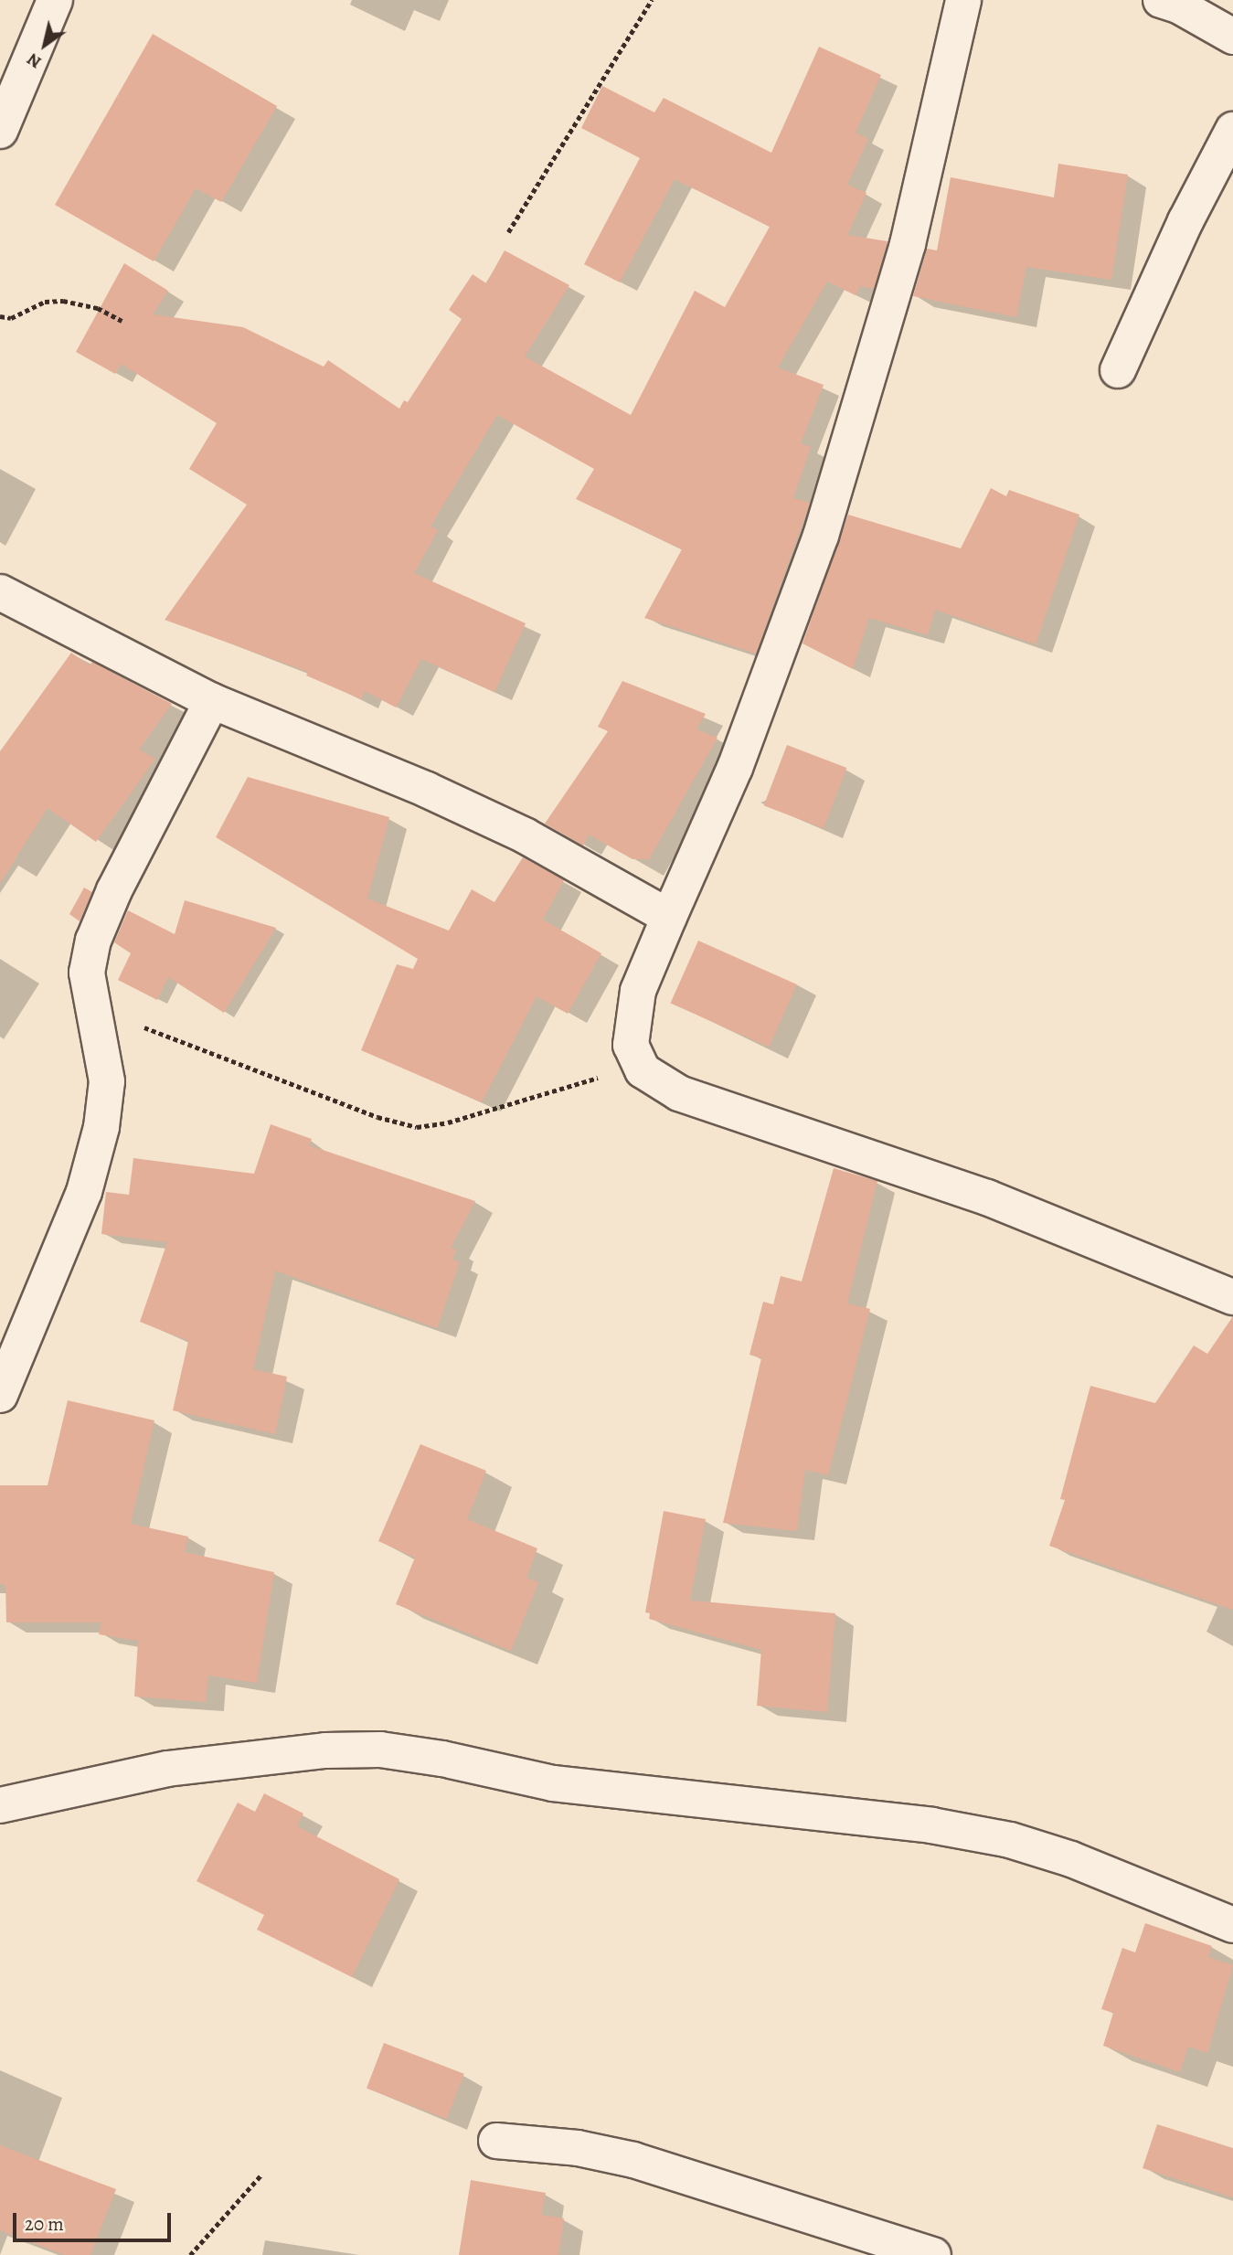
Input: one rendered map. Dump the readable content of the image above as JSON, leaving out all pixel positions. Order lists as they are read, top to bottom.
{
  "scale_bar": "20 m",
  "north": "bottom left"
}
